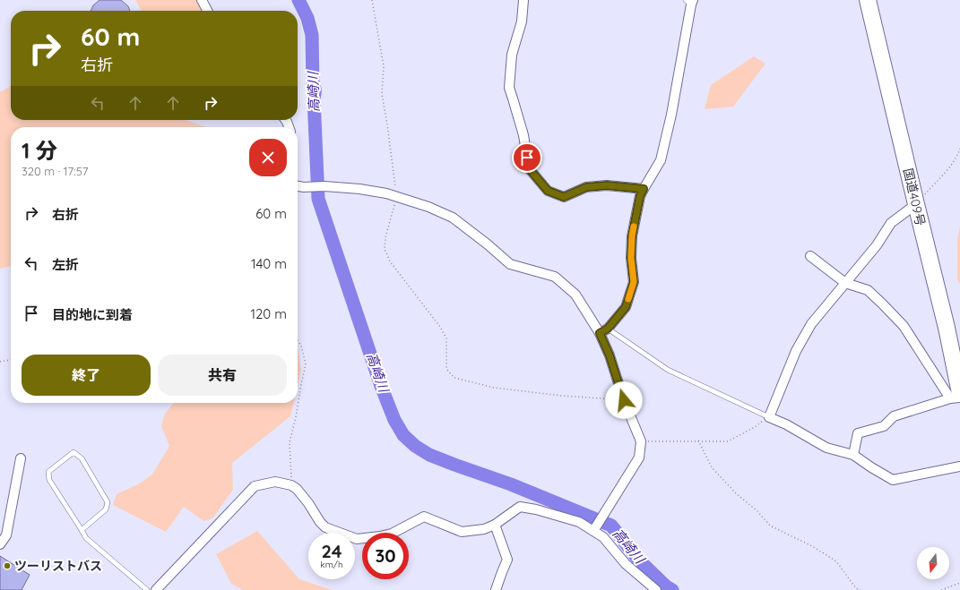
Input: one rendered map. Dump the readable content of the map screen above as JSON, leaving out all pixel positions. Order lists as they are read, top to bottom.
{
  "streets": {
    "highway": ["国道409号"]
  },
  "water": ["高崎川"],
  "places": ["ツーリストバス"],
  "north": "bottom",
  "page": {
    "turn": ["60 m", "右折"],
    "heading": ["1 分", "320 m · 17:57"],
    "list": [
      {
        "name": "右折",
        "value": "60 m"
      },
      {
        "name": "左折",
        "value": "140 m"
      },
      {
        "name": "目的地に到着",
        "value": "120 m"
      }
    ],
    "buttons": ["終了", "共有"],
    "speed": "24 km/h",
    "limit": "30"
  }
}
